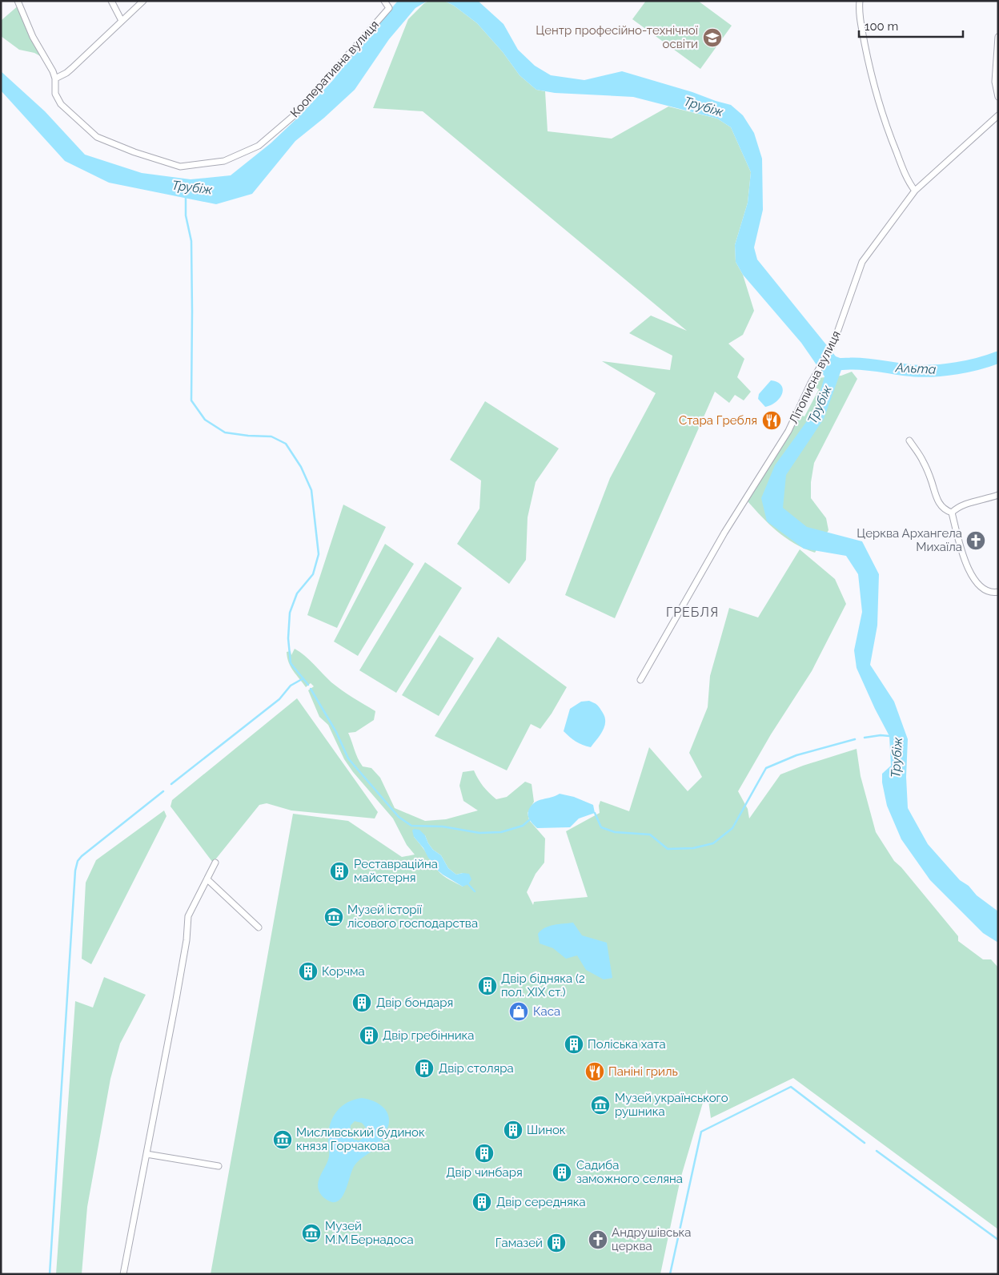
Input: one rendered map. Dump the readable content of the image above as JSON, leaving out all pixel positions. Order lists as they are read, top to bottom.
{
  "streets": {
    "street": ["Кооперативна вулиця", "Літописна вулиця"]
  },
  "districts": ["ГРЕБЛЯ"],
  "water": ["Трубіж", "Альта"],
  "places": {
    "school or university": ["Центр професійно-технічної освіти"],
    "restaurant": ["Стара Гребля", "Паніні гриль"],
    "church": ["Церква Архангела Михаїла", "Андрушівська церква"],
    "building": [
      "Реставраційна майстерня",
      "Корчма",
      "Двір бідняка (2 пол. XIX ст.)",
      "Двір бондаря",
      "Двір гребінника",
      "Поліська хата",
      "Двір столяра",
      "Шинок",
      "Двір чинбаря",
      "Садиба заможного селяна",
      "Двір середняка",
      "Гамазей"
    ],
    "museum": [
      "Музей історії лісового господарства",
      "Музей українського рушника",
      "Мисливський будинок князя Горчакова",
      "Музей М.М.Бернадоса"
    ],
    "shop": ["Каса"]
  },
  "scale_bar": "100 m"
}
